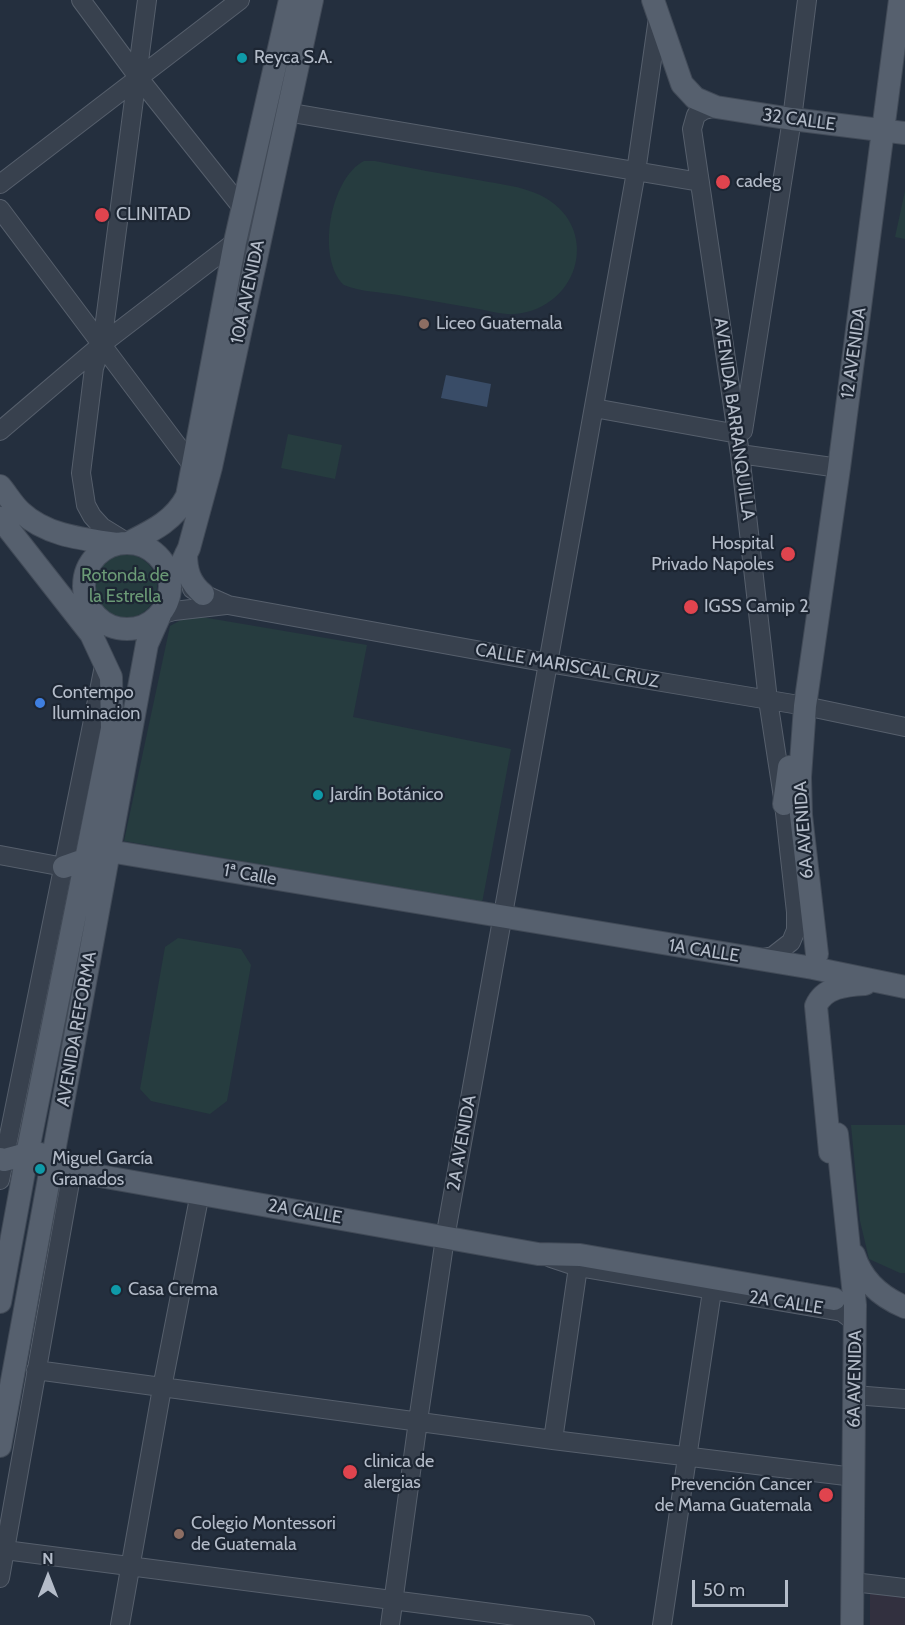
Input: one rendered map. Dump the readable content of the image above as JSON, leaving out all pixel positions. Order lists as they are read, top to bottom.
{
  "streets": {
    "main road": [
      "32 CALLE",
      "10A AVENIDA",
      "12 AVENIDA",
      "6A AVENIDA",
      "1ª Calle",
      "1A CALLE",
      "AVENIDA REFORMA",
      "2A CALLE"
    ],
    "street": ["AVENIDA BARRANQUILLA", "CALLE MARISCAL CRUZ", "2A AVENIDA"]
  },
  "crossings": [
    ["32 CALLE", "12 AVENIDA"],
    ["32 CALLE", "AVENIDA BARRANQUILLA"],
    ["10A AVENIDA", "CALLE MARISCAL CRUZ"],
    ["10A AVENIDA", "AVENIDA REFORMA"],
    ["12 AVENIDA", "CALLE MARISCAL CRUZ"],
    ["12 AVENIDA", "6A AVENIDA"],
    ["AVENIDA BARRANQUILLA", "CALLE MARISCAL CRUZ"],
    ["AVENIDA BARRANQUILLA", "1A CALLE"],
    ["CALLE MARISCAL CRUZ", "6A AVENIDA"],
    ["CALLE MARISCAL CRUZ", "AVENIDA REFORMA"],
    ["CALLE MARISCAL CRUZ", "2A AVENIDA"],
    ["6A AVENIDA", "2A CALLE"],
    ["1ª Calle", "1A CALLE"],
    ["1ª Calle", "AVENIDA REFORMA"],
    ["1ª Calle", "2A AVENIDA"],
    ["1A CALLE", "2A AVENIDA"],
    ["AVENIDA REFORMA", "2A CALLE"],
    ["2A AVENIDA", "2A CALLE"]
  ],
  "parks": ["Rotonda de la Estrella"],
  "places": [
    "Reyca S.A.",
    "cadeg",
    "CLINITAD",
    "Liceo Guatemala",
    "Hospital Privado Napoles",
    "IGSS Camip 2",
    "Contempo Iluminacion",
    "Jardín Botánico",
    "Miguel García Granados",
    "Casa Crema",
    "clinica de alergias",
    "Prevención Cancer de Mama Guatemala",
    "Colegio Montessori de Guatemala"
  ],
  "scale_bar": "50 m",
  "north": "top"
}
